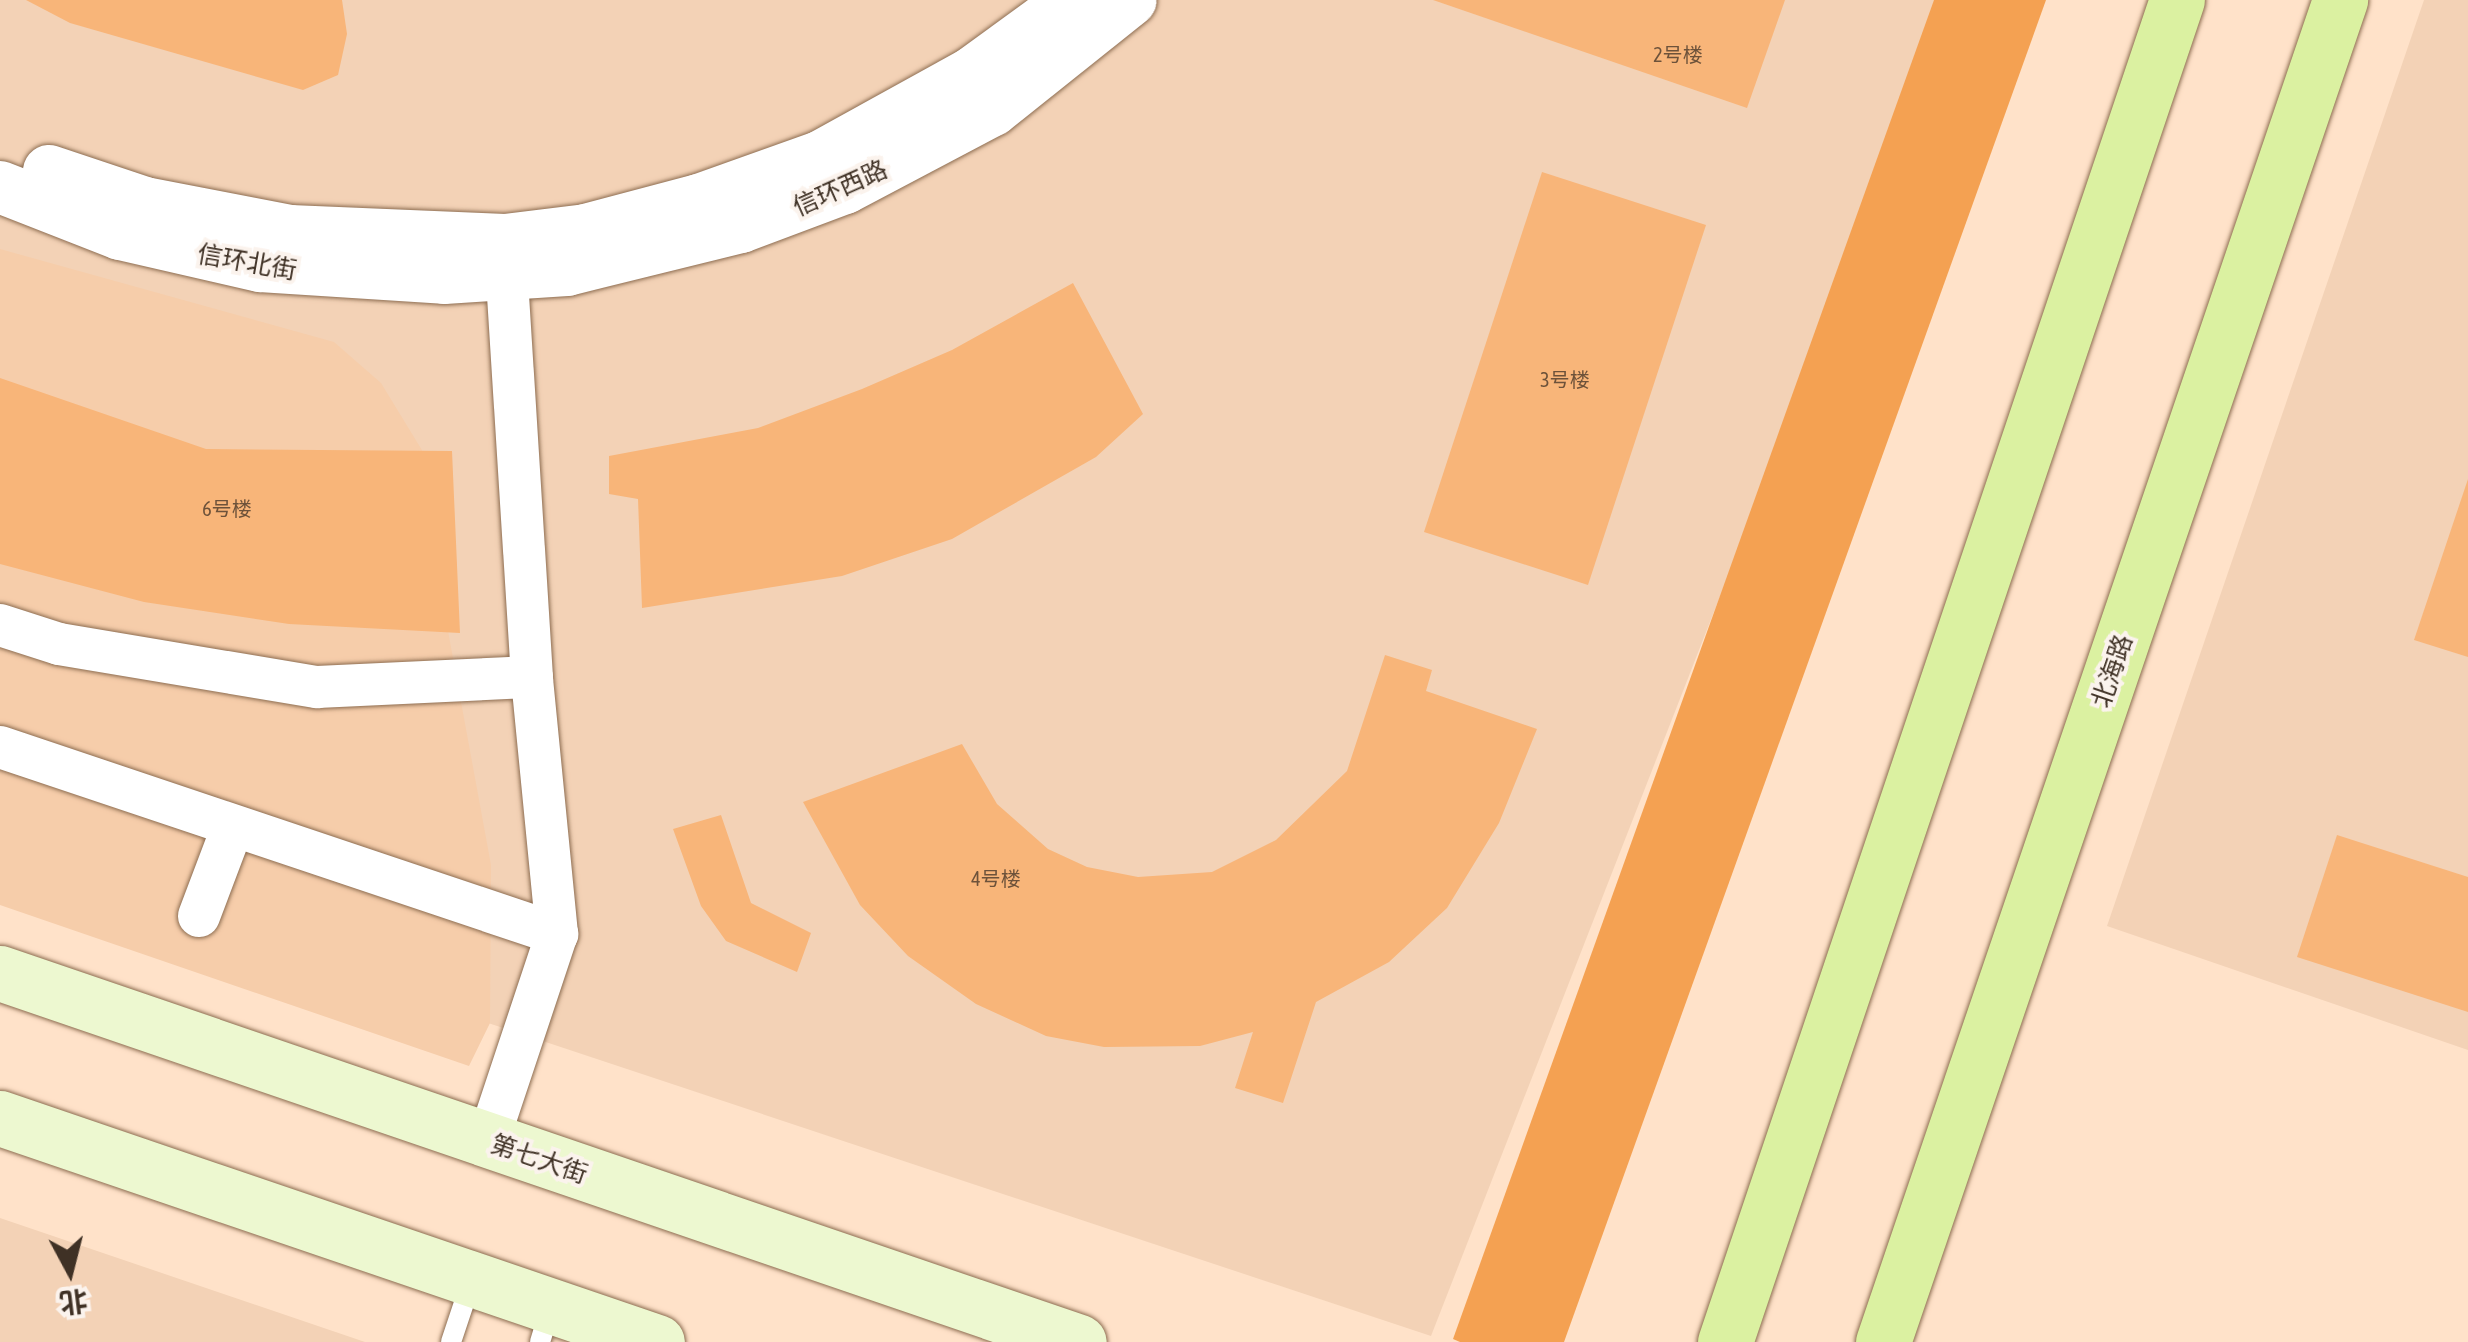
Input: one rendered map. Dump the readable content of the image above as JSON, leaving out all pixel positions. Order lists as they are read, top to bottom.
{
  "streets": {
    "main road": ["北海路", "第七大街"],
    "street": ["信环西路", "信环北街"]
  },
  "crossings": [
    ["信环西路", "信环北街"]
  ],
  "house_numbers": [
    "2号楼",
    "3号楼",
    "6号楼",
    "4号楼"
  ],
  "north": "bottom"
}
